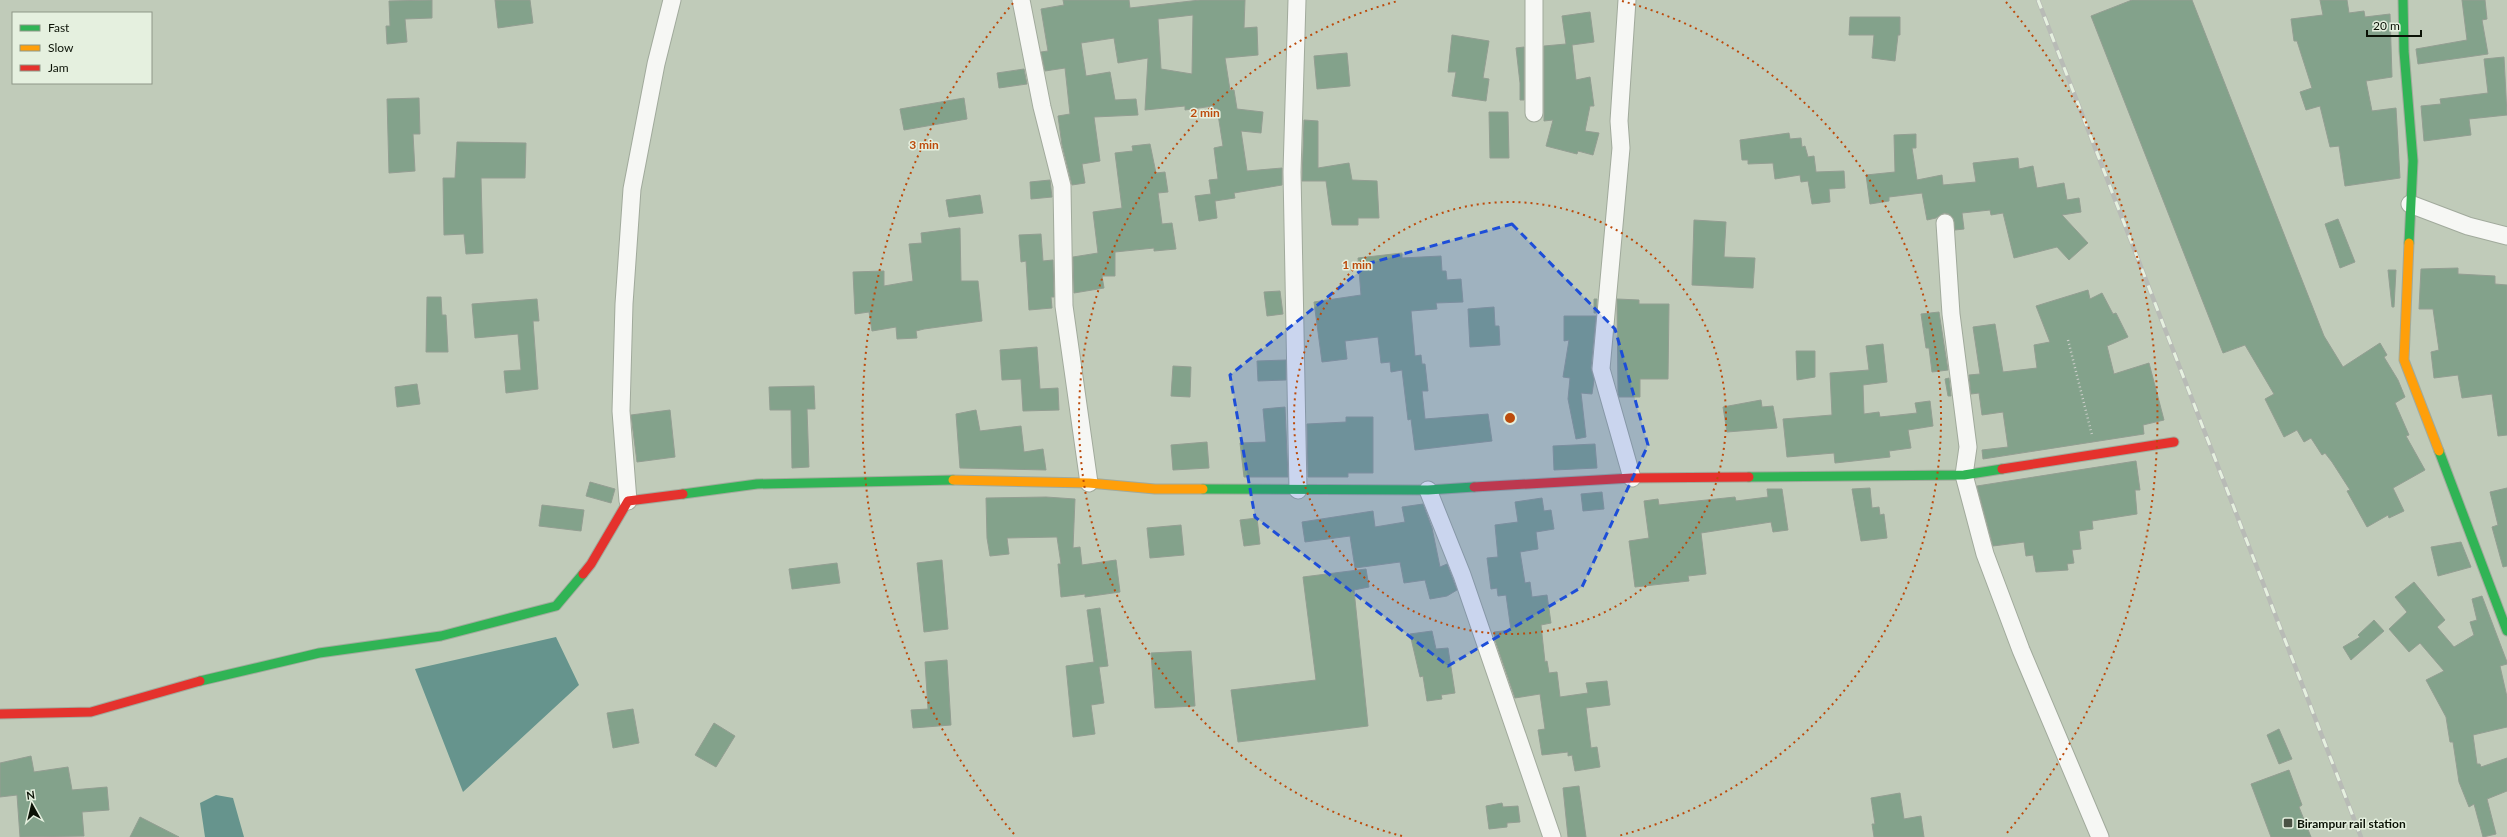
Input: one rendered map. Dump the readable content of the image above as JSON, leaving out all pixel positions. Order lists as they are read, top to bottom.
{
  "places": {
    "transit": ["Birampur rail station"]
  },
  "legend": ["Fast", "Slow", "Jam"],
  "scale_bar": "20 m",
  "north": "top",
  "rings": ["2 min", "3 min", "1 min"]
}
